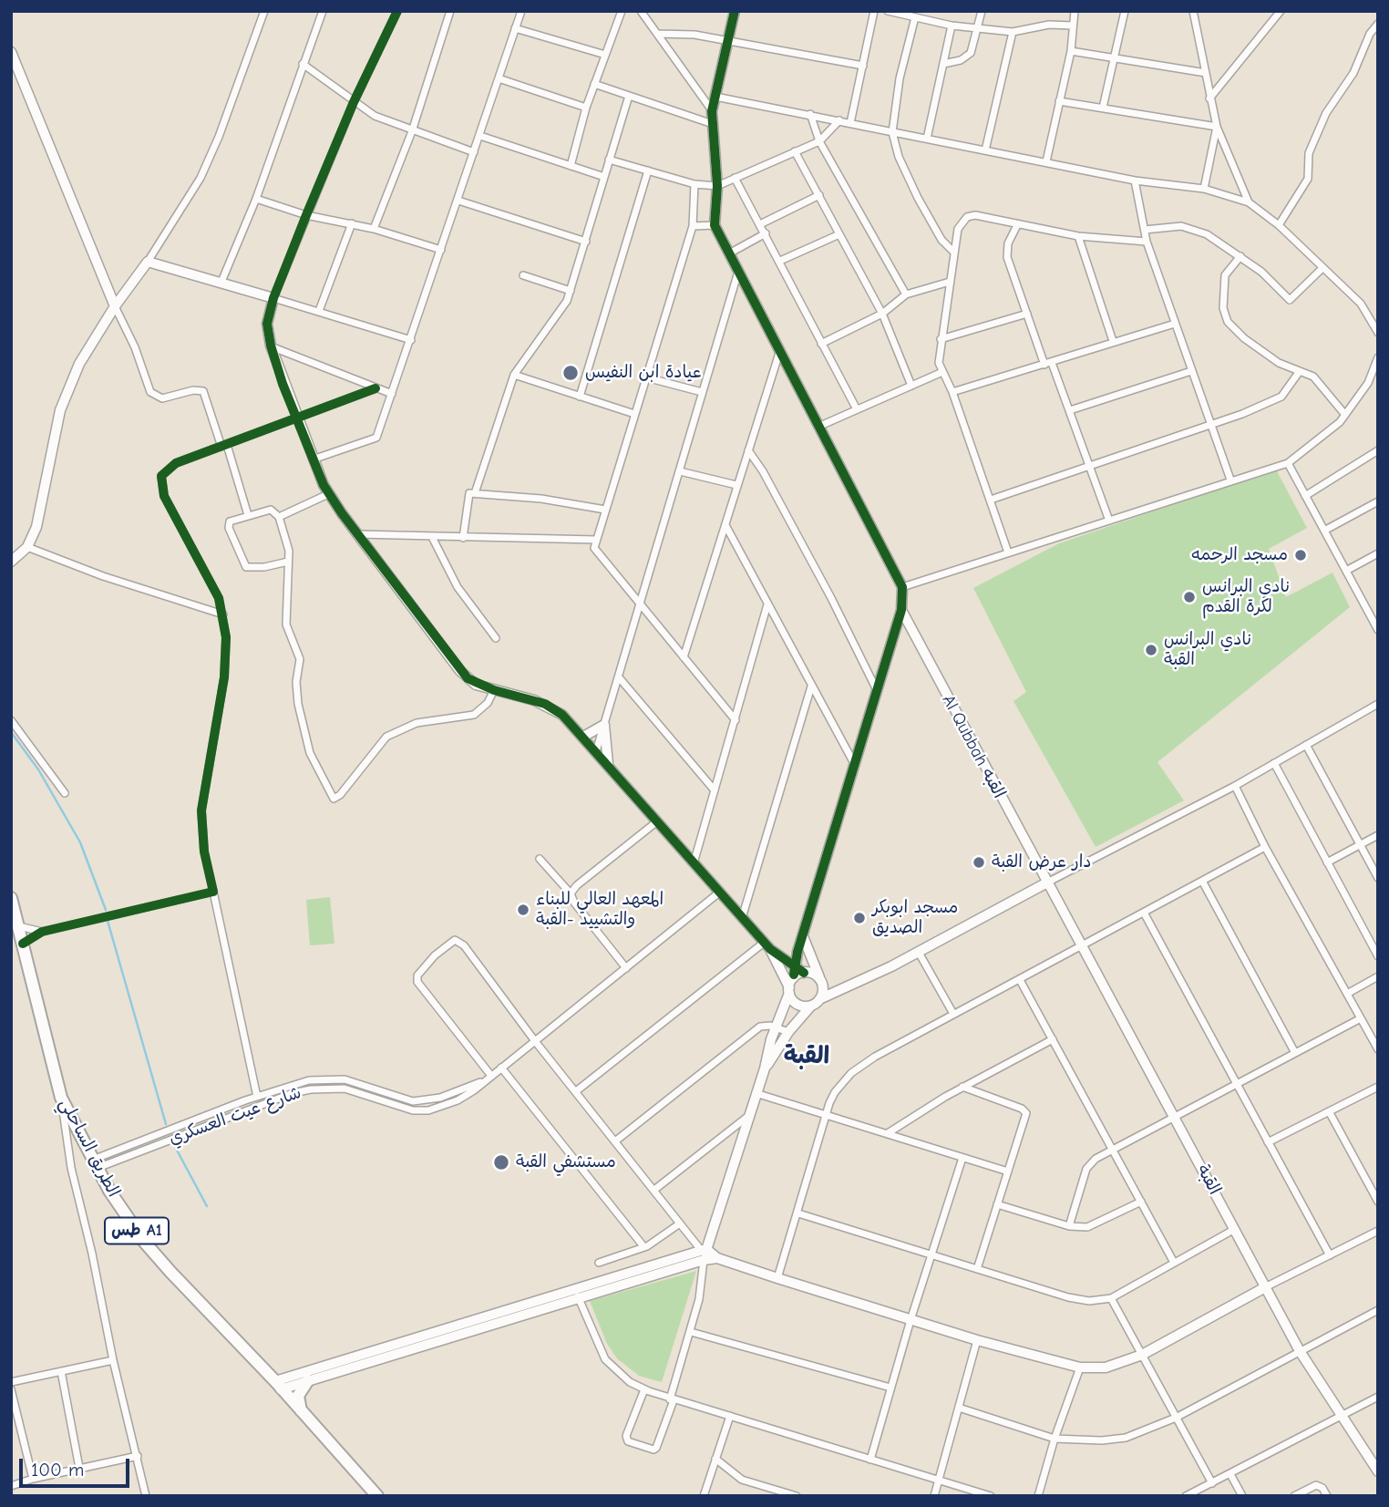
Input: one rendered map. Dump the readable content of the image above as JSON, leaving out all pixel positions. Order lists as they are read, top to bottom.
{
  "streets": {
    "highway": ["الطريق الساحلي", "طس A1"],
    "street": ["Al Qubbah القبه", "شارع عيت العسكري", "القبة"]
  },
  "crossings": [
    ["Al Qubbah القبه", "القبة"],
    ["شارع عيت العسكري", "الطريق الساحلي"]
  ],
  "districts": ["القبة"],
  "places": [
    "عيادة ابن النفيس",
    "مسجد الرحمه",
    "نادي البرانس لكرة القدم",
    "نادي البرانس القبة",
    "دار عرض القبة",
    "المعهد العالي للبناء والتشييد -القبة",
    "مسجد ابوبكر الصديق",
    "مستشفي القبة"
  ],
  "scale_bar": "100 m"
}
